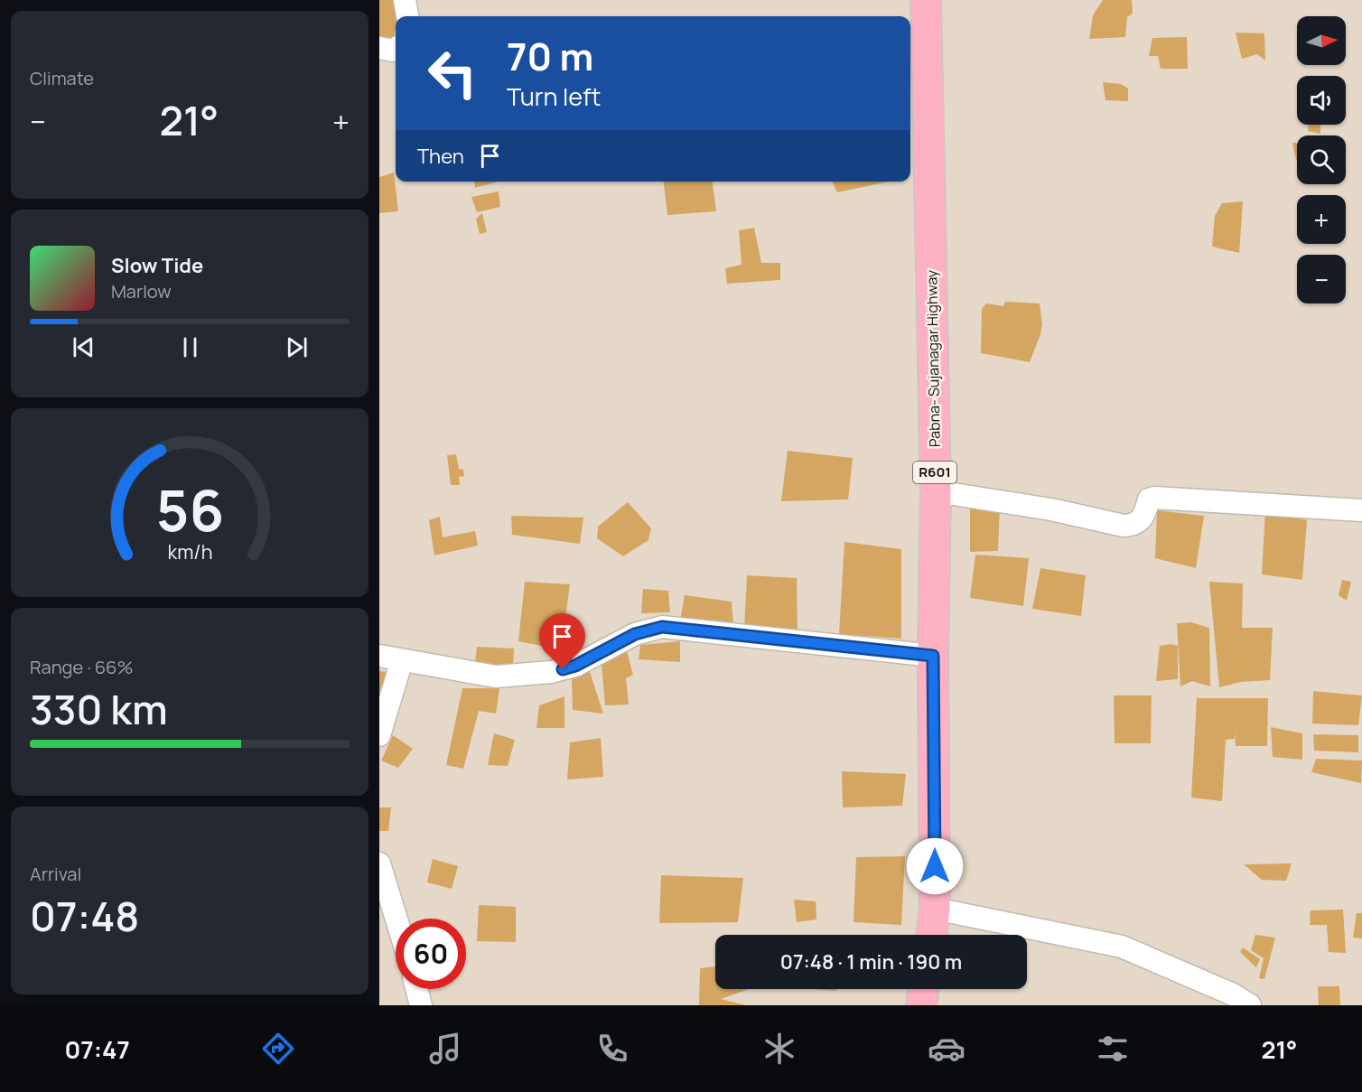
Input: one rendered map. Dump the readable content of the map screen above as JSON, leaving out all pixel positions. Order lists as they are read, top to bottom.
{
  "streets": {
    "main road": ["Pabna- Sujanagar Highway", "R601"]
  },
  "north": "right",
  "page": {
    "tile": [
      "Climate",
      ["Range · 66%", "330 km"],
      ["Arrival", "07:48"]
    ],
    "map_buttons": ["+", "−"],
    "turn": ["70 m", "Turn left"],
    "heat": ["−", "21°", "+"],
    "then": "Then",
    "song": ["Slow Tide", "Marlow"],
    "limit": "60",
    "trip": "07:48 · 1 min · 190 m",
    "tabs": ["07:47", "21°"],
    "gauge": ["56", "km/h"]
  }
}
